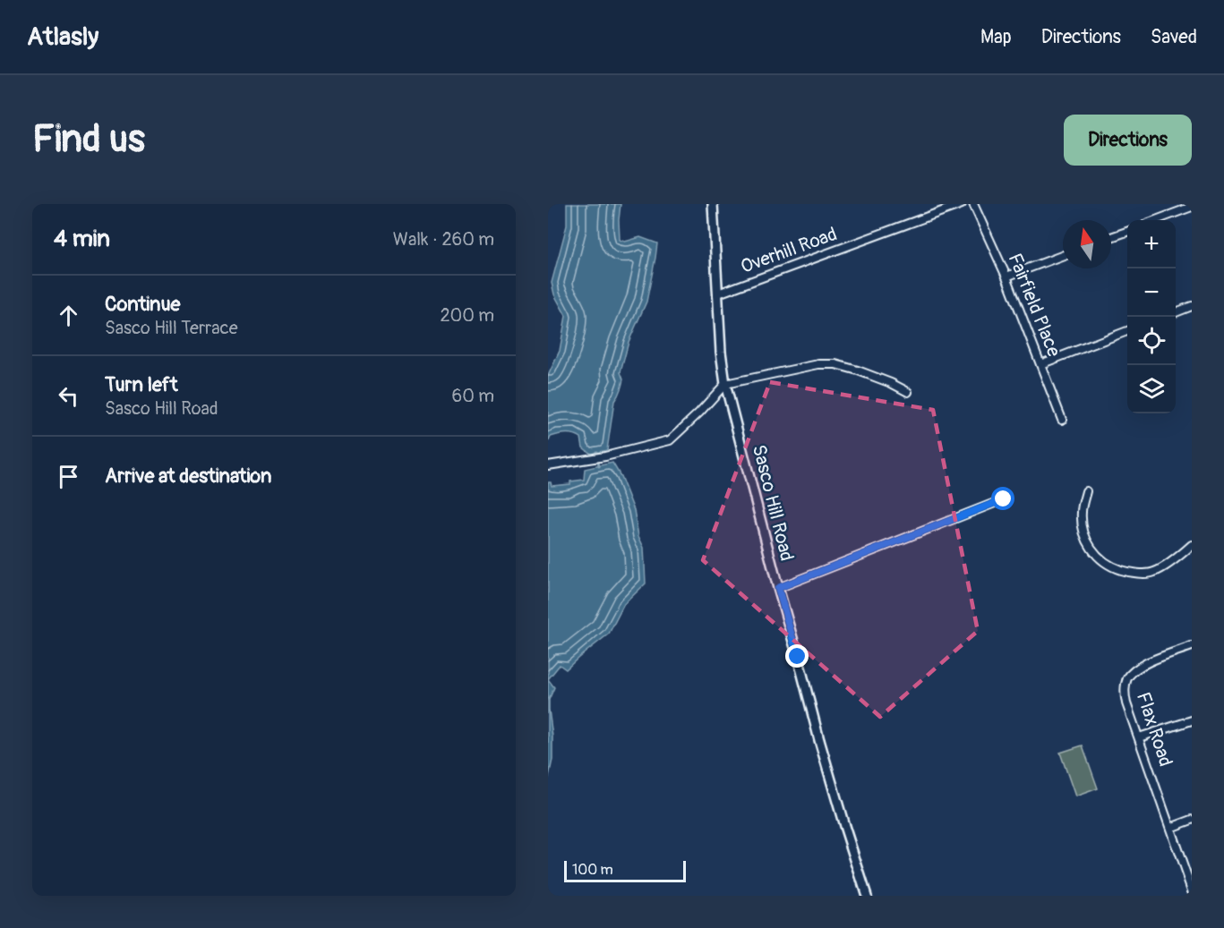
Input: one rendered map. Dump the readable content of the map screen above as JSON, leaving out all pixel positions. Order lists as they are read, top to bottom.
{
  "streets": {
    "street": [
      "Overhill Road",
      "Fairfield Place",
      "Sasco Hill Road",
      "Flax Road"
    ]
  },
  "crossings": [
    ["Overhill Road", "Sasco Hill Road"]
  ],
  "scale_bar": "100 m",
  "north": "top",
  "page": {
    "header": "Atlasly",
    "nav": ["Map", "Directions", "Saved"],
    "buttons": "Directions",
    "title": "Find us",
    "heading": ["4 min", "Walk · 260 m"],
    "map_buttons": ["+", "−"],
    "list": [
      ["Continue", "Sasco Hill Terrace", "200 m"],
      ["Turn left", "Sasco Hill Road", "60 m"],
      "Arrive at destination"
    ],
    "scale": "100 m"
  }
}
